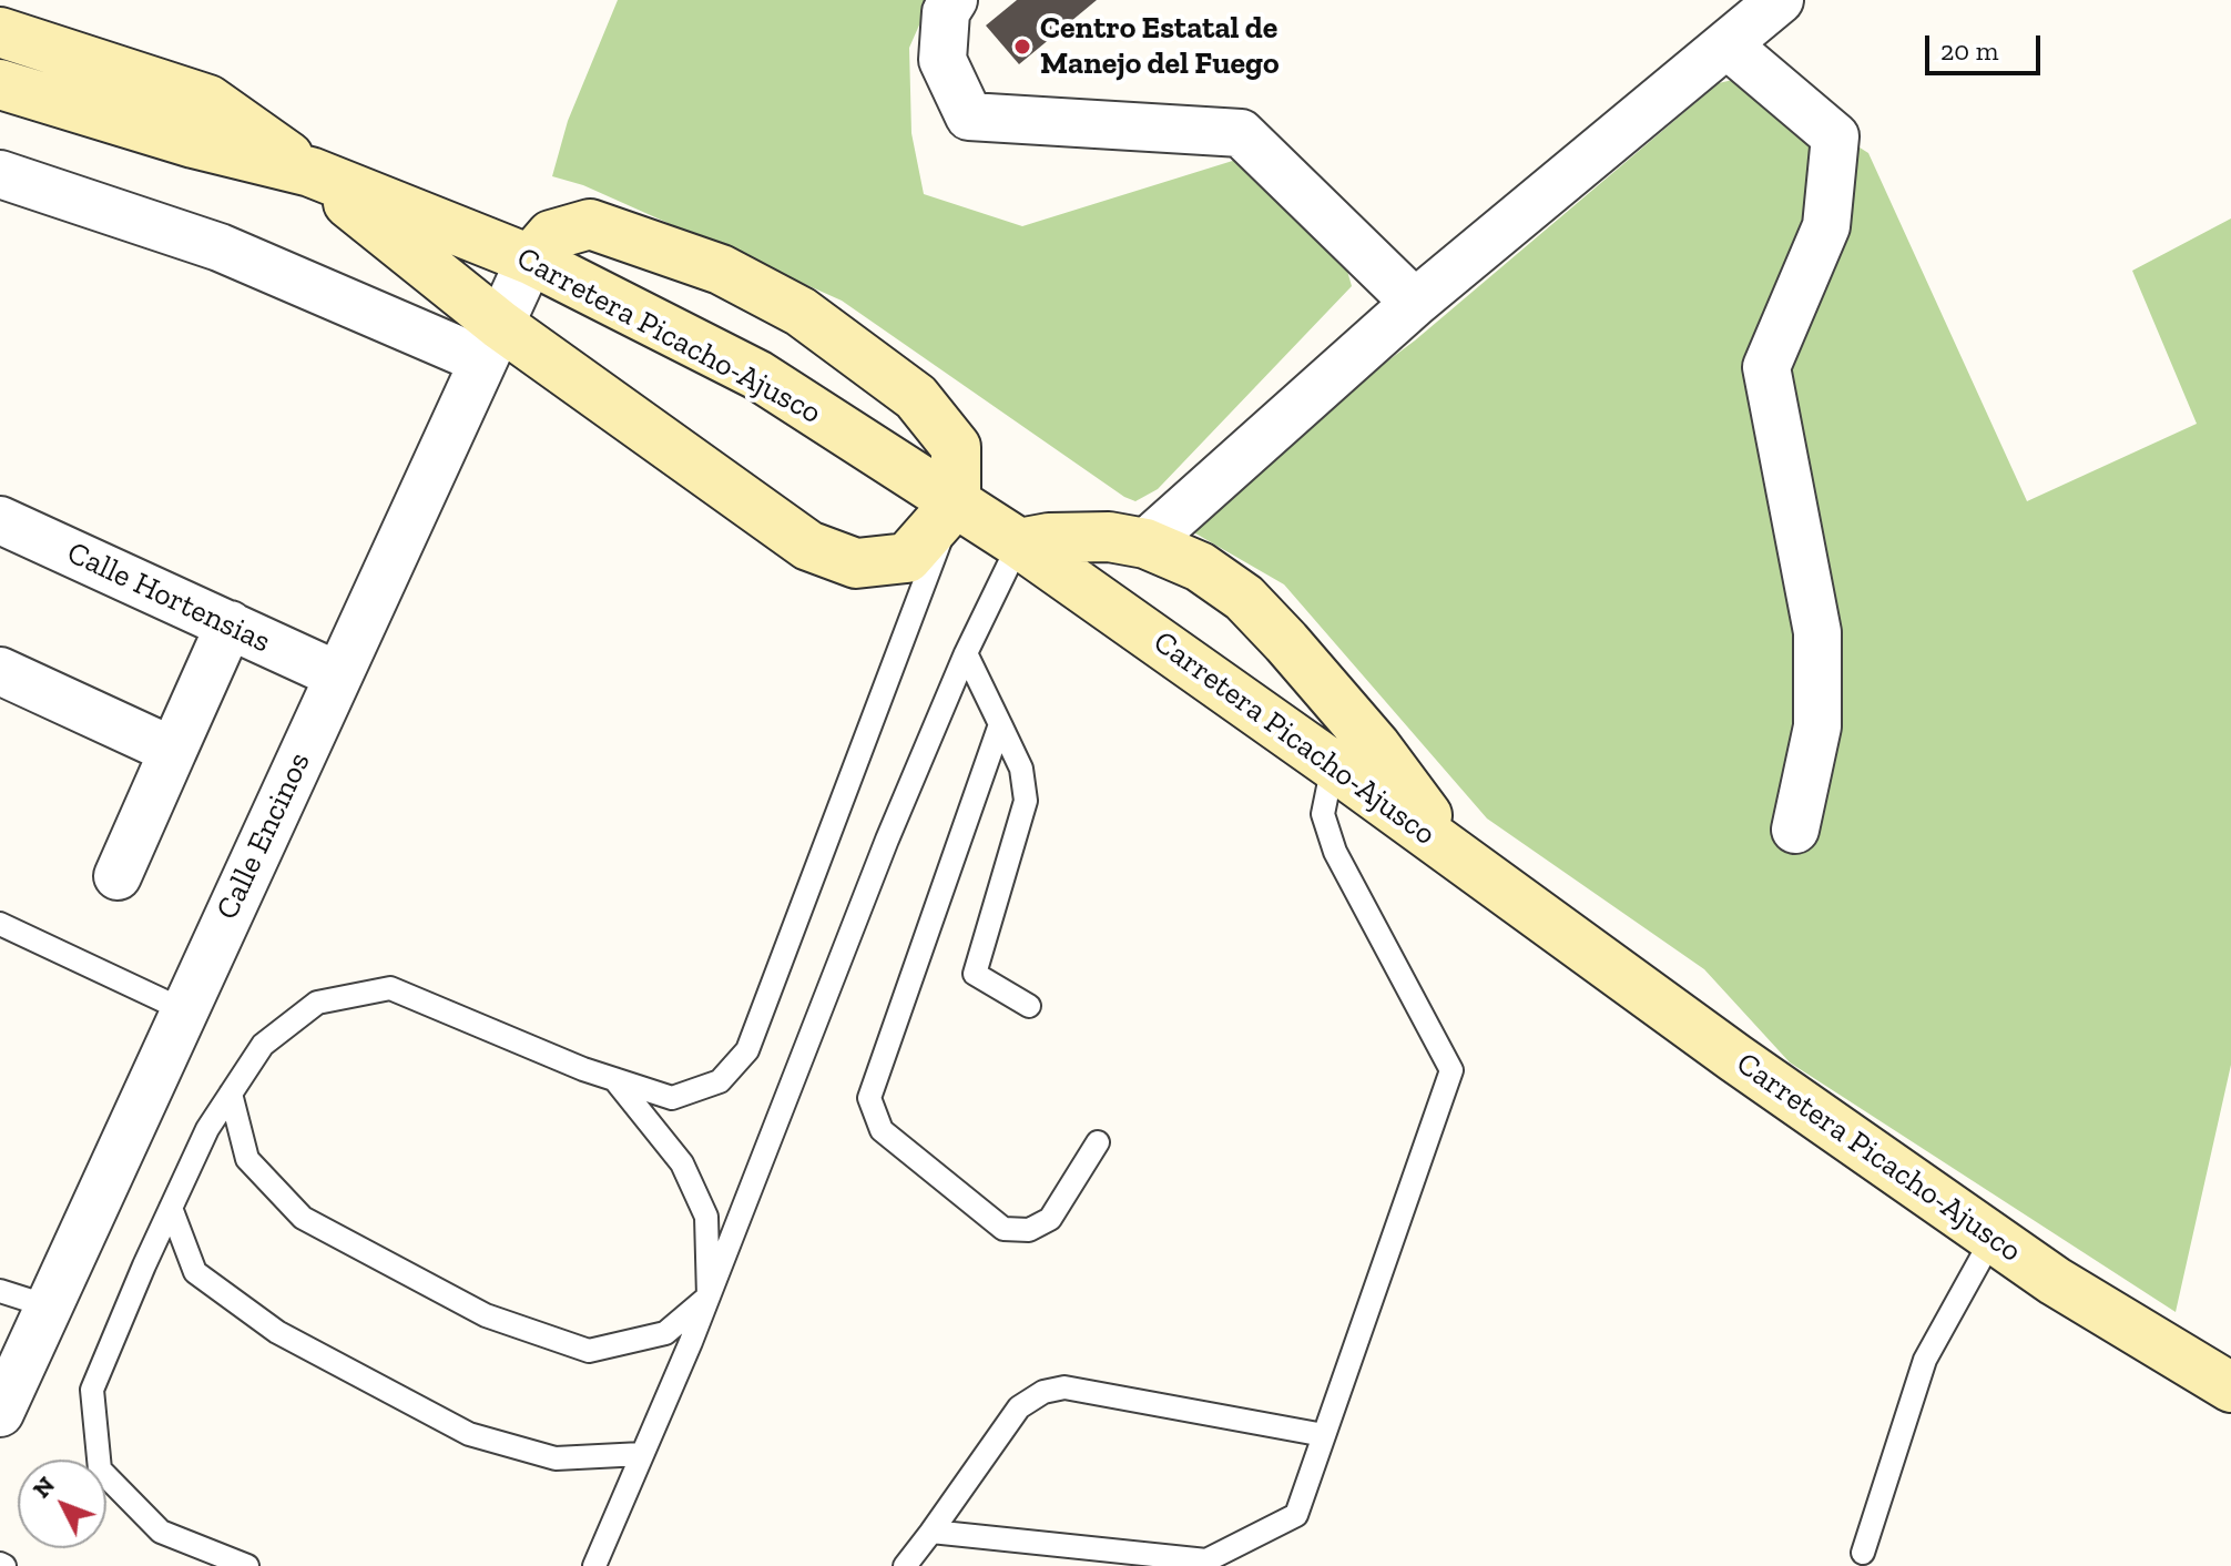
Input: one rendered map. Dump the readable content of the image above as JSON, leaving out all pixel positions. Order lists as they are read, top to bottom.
{
  "streets": {
    "main road": ["Carretera Picacho-Ajusco"],
    "street": ["Calle Hortensias", "Calle Encinos"]
  },
  "crossings": [
    ["Carretera Picacho-Ajusco", "Calle Encinos"],
    ["Calle Hortensias", "Calle Encinos"]
  ],
  "places": ["Centro Estatal de Manejo del Fuego"],
  "scale_bar": "20 m",
  "north": "top left"
}
